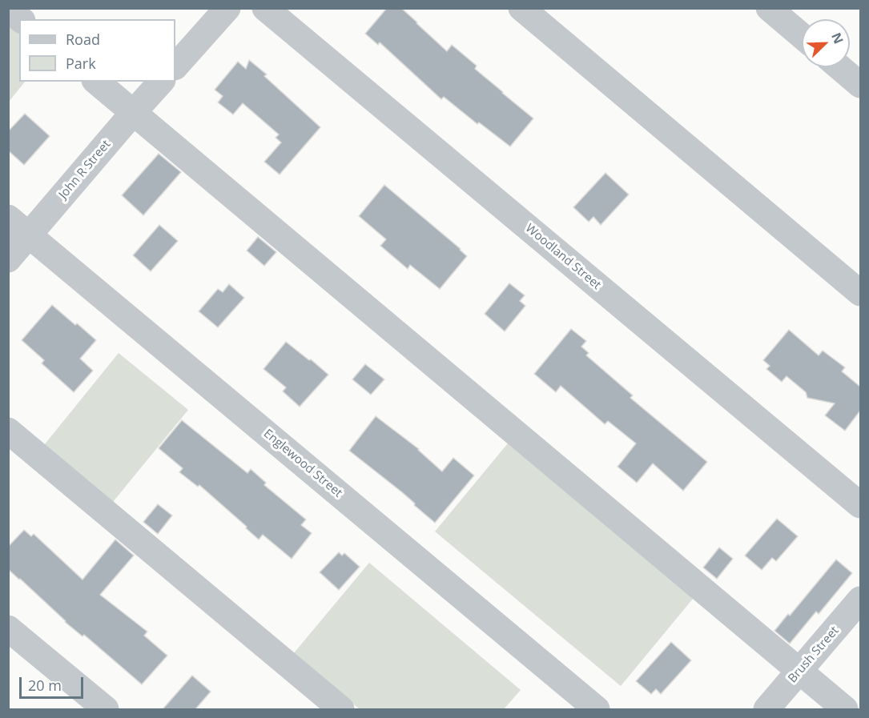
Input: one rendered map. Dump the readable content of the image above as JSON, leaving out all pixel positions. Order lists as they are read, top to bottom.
{
  "streets": {
    "street": [
      "John R Street",
      "Woodland Street",
      "Englewood Street",
      "Brush Street"
    ]
  },
  "crossings": [
    ["John R Street", "Englewood Street"]
  ],
  "legend": ["Road", "Park"],
  "scale_bar": "20 m",
  "north": "top right"
}
